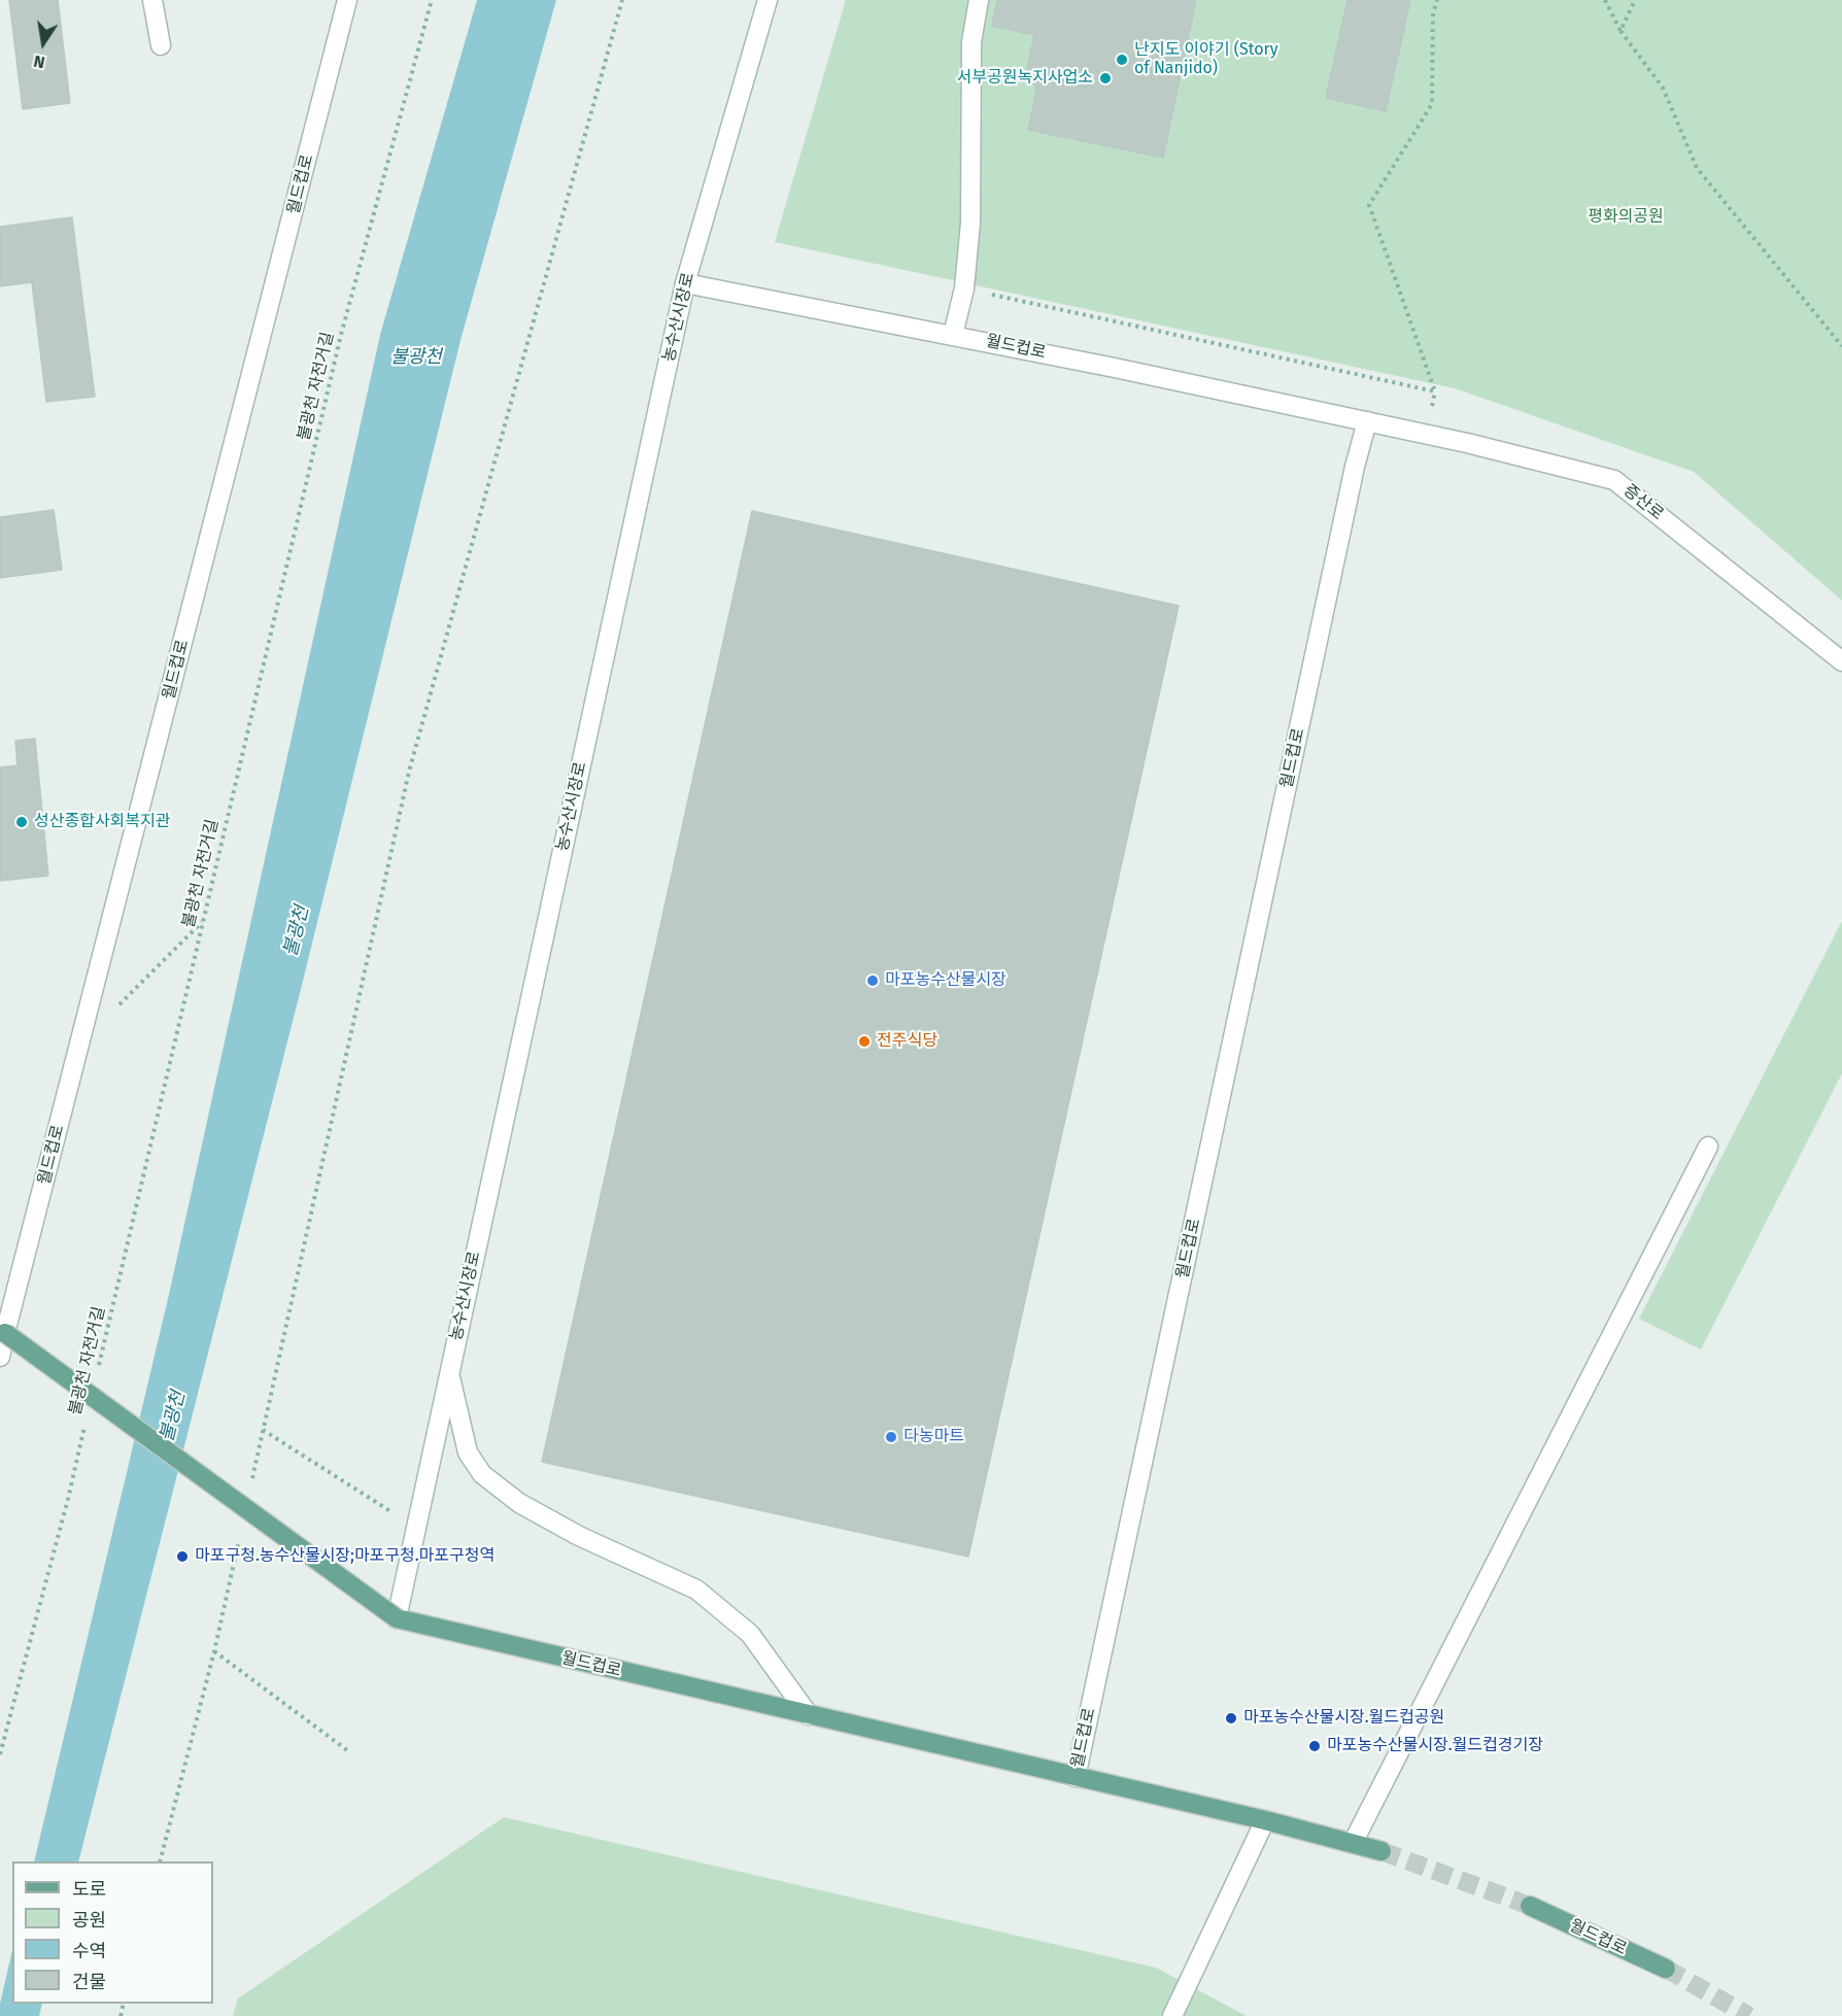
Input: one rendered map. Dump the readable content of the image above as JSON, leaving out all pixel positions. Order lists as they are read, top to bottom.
{
  "streets": {
    "main road": ["월드컵로", "농수산시장로", "증산로"],
    "path": ["불광천 자전거길"]
  },
  "crossings": [
    ["월드컵로", "농수산시장로"],
    ["월드컵로", "증산로"]
  ],
  "water": ["불광천"],
  "parks": ["평화의공원"],
  "places": [
    "난지도 이야기 (Story of Nanjido)",
    "서부공원녹지사업소",
    "성산종합사회복지관",
    "마포농수산물시장",
    "전주식당",
    "다농마트",
    "마포구청.농수산물시장;마포구청.마포구청역",
    "마포농수산물시장.월드컵공원",
    "마포농수산물시장.월드컵경기장"
  ],
  "legend": [
    "도로",
    "공원",
    "수역",
    "건물"
  ],
  "north": "bottom"
}
